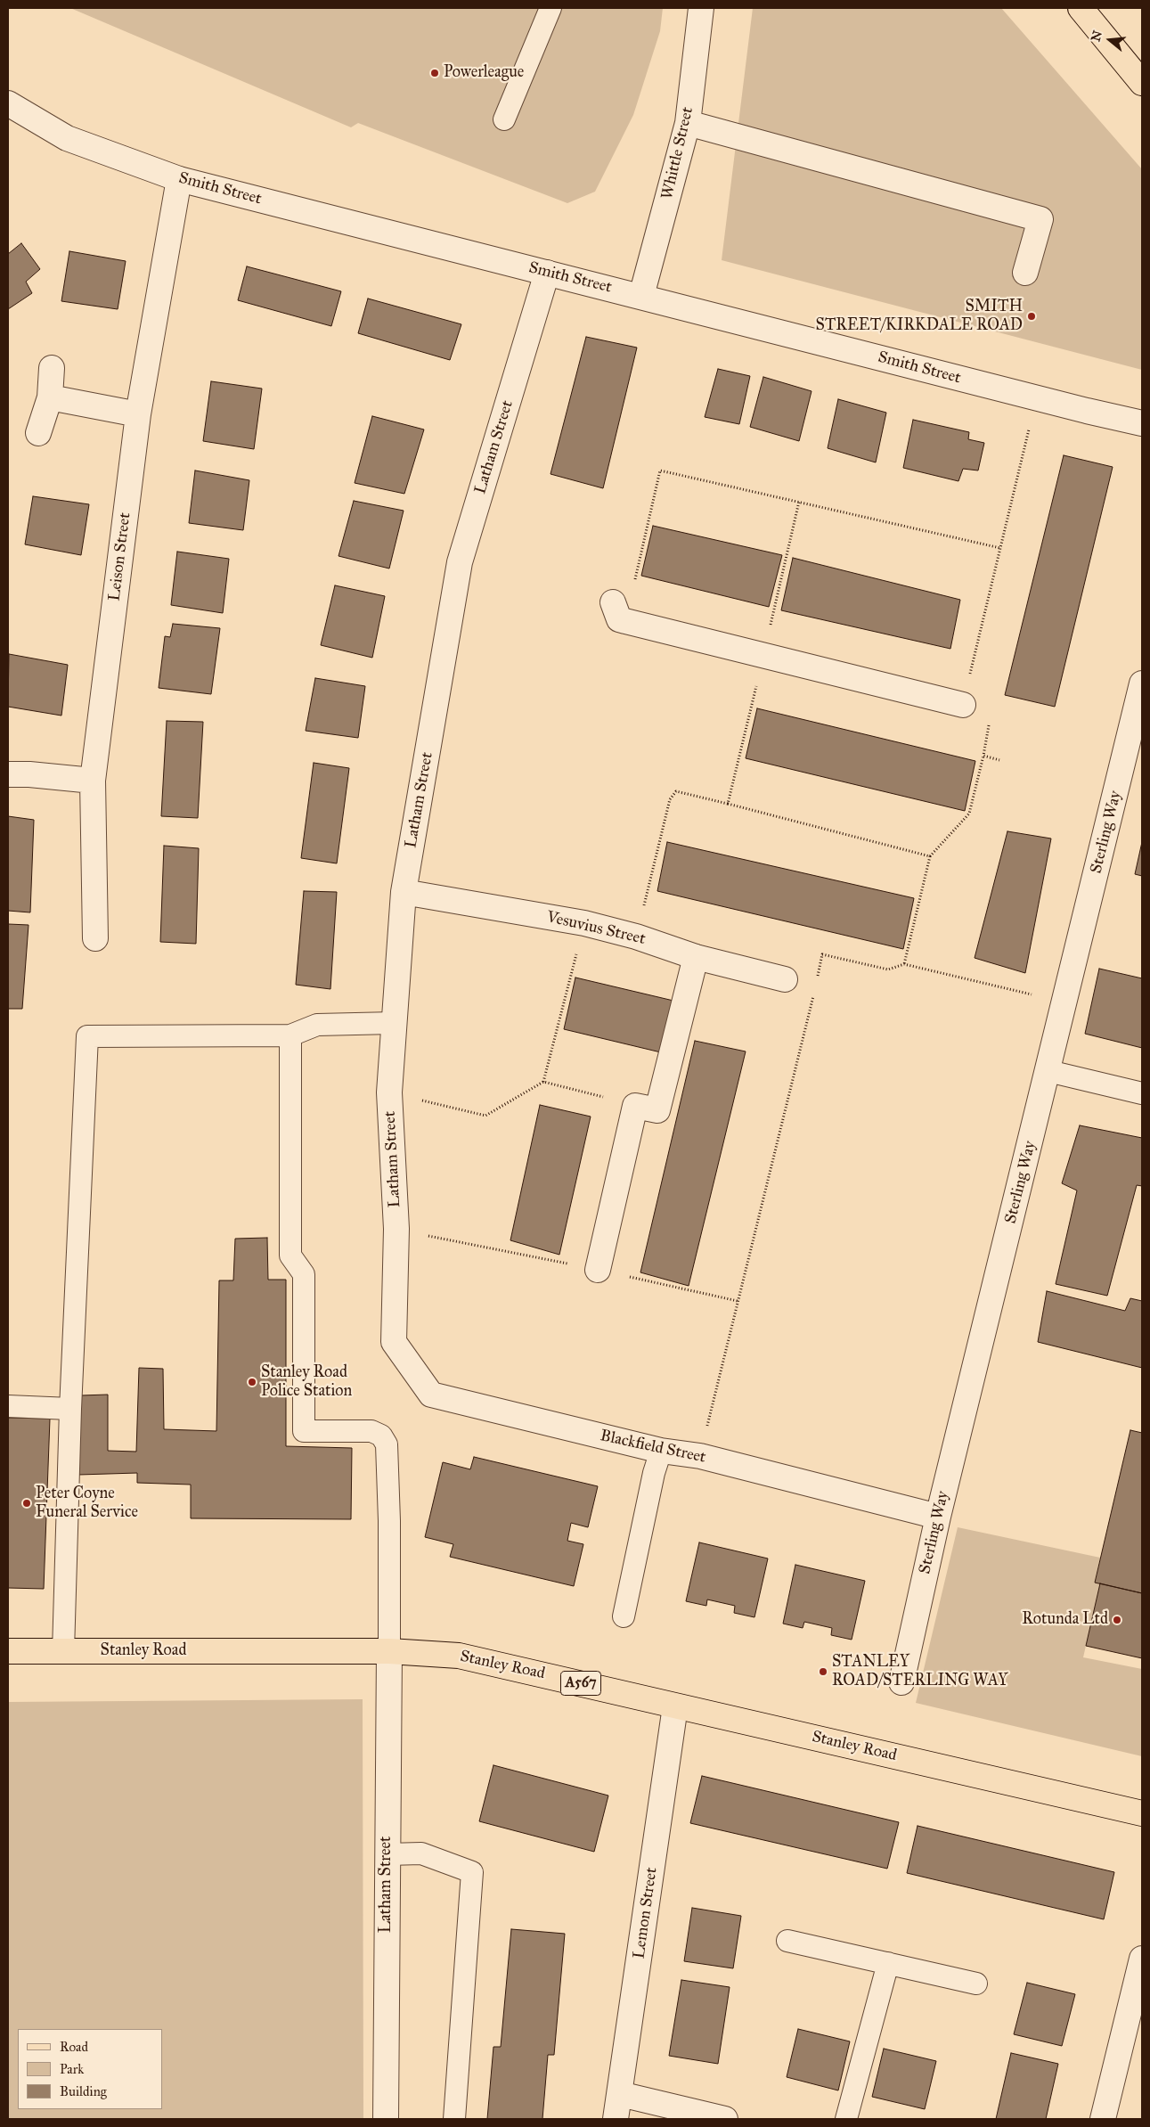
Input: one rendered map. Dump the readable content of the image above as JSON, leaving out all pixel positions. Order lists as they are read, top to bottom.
{
  "streets": {
    "main road": ["Stanley Road", "A567"],
    "street": [
      "Whittle Street",
      "Smith Street",
      "Latham Street",
      "Leison Street",
      "Sterling Way",
      "Vesuvius Street",
      "Blackfield Street",
      "Lemon Street"
    ]
  },
  "crossings": [
    ["Whittle Street", "Smith Street"],
    ["Smith Street", "Latham Street"],
    ["Smith Street", "Leison Street"],
    ["Latham Street", "Vesuvius Street"],
    ["Latham Street", "Blackfield Street"],
    ["Latham Street", "Stanley Road"],
    ["Sterling Way", "Blackfield Street"],
    ["Stanley Road", "Lemon Street"]
  ],
  "places": [
    "Powerleague",
    "SMITH STREET/KIRKDALE ROAD",
    "Stanley Road Police Station",
    "Peter Coyne Funeral Service",
    "Rotunda Ltd",
    "STANLEY ROAD/STERLING WAY"
  ],
  "legend": ["Road", "Park", "Building"],
  "north": "left"
}
